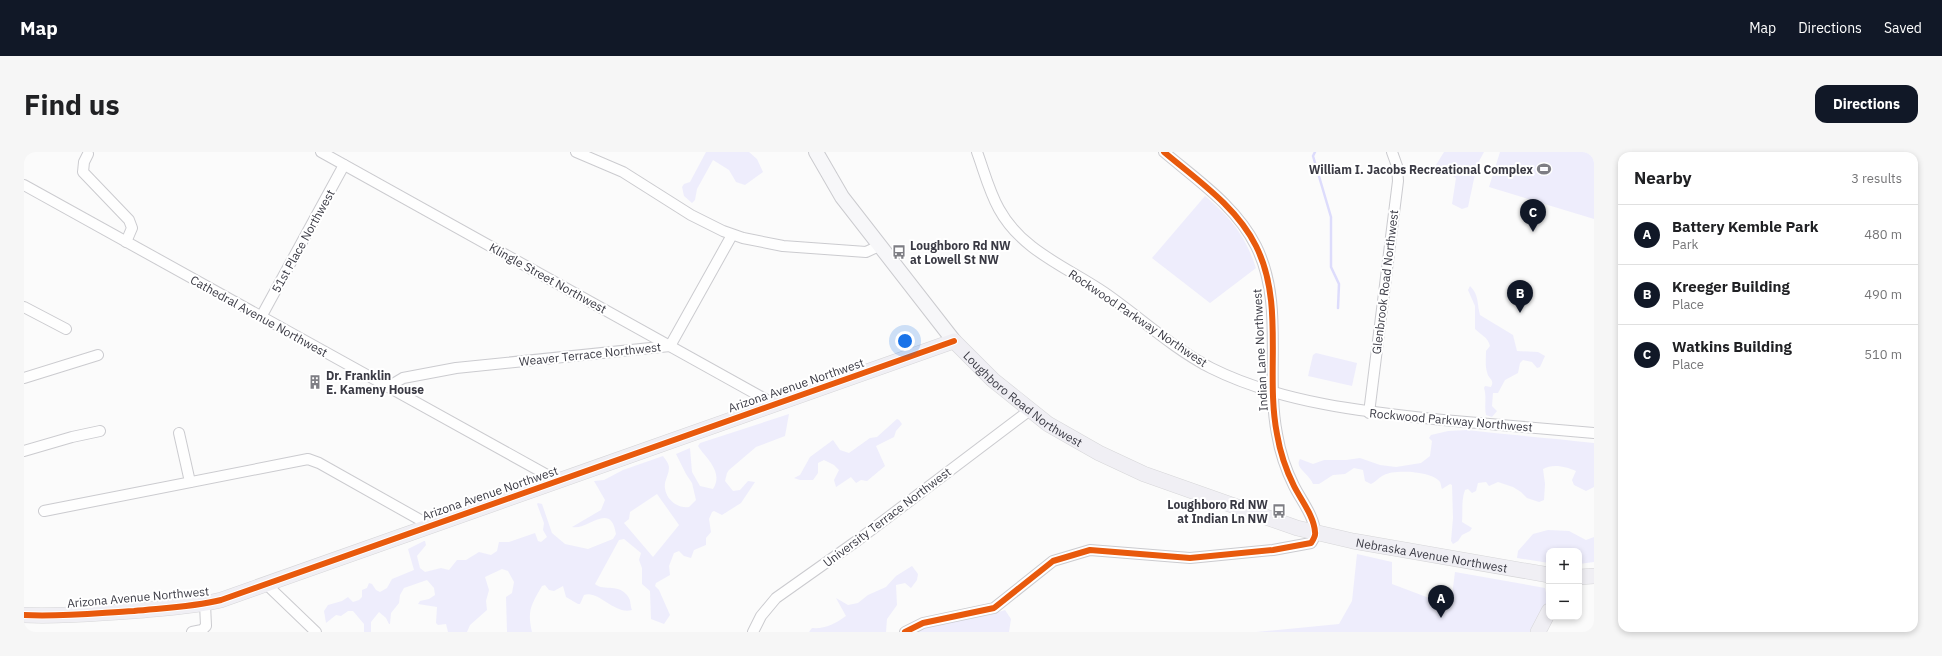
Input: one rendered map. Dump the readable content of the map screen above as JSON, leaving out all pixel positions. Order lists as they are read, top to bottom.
{
  "streets": {
    "main road": ["Arizona Avenue Northwest", "Loughboro Road Northwest", "Nebraska Avenue Northwest"],
    "street": [
      "51st Place Northwest",
      "Klingle Street Northwest",
      "Glenbrook Road Northwest",
      "Cathedral Avenue Northwest",
      "Rockwood Parkway Northwest",
      "Indian Lane Northwest",
      "Weaver Terrace Northwest",
      "University Terrace Northwest"
    ]
  },
  "crossings": [
    ["51st Place Northwest", "Klingle Street Northwest"],
    ["51st Place Northwest", "Cathedral Avenue Northwest"],
    ["Klingle Street Northwest", "Weaver Terrace Northwest"],
    ["Klingle Street Northwest", "Arizona Avenue Northwest"],
    ["Glenbrook Road Northwest", "Rockwood Parkway Northwest"],
    ["Cathedral Avenue Northwest", "Weaver Terrace Northwest"],
    ["Cathedral Avenue Northwest", "Arizona Avenue Northwest"],
    ["Rockwood Parkway Northwest", "Indian Lane Northwest"],
    ["Indian Lane Northwest", "Loughboro Road Northwest"],
    ["Indian Lane Northwest", "Nebraska Avenue Northwest"],
    ["Arizona Avenue Northwest", "Loughboro Road Northwest"],
    ["Loughboro Road Northwest", "University Terrace Northwest"],
    ["Loughboro Road Northwest", "Nebraska Avenue Northwest"]
  ],
  "places": {
    "sports": ["William I. Jacobs Recreational Complex"],
    "bus stop": ["Loughboro Rd NW at Lowell St NW", "Loughboro Rd NW at Indian Ln NW"],
    "building": ["Dr. Franklin E. Kameny House"]
  },
  "page": {
    "header": "Map",
    "nav": ["Map", "Directions", "Saved"],
    "buttons": "Directions",
    "title": "Find us",
    "heading": ["Nearby", "3 results"],
    "pins": ["C", "B", "A"],
    "list": [
      {
        "mark": "A",
        "name": "Battery Kemble Park",
        "note": "Park",
        "value": "480 m"
      },
      {
        "mark": "B",
        "name": "Kreeger Building",
        "note": "Place",
        "value": "490 m"
      },
      {
        "mark": "C",
        "name": "Watkins Building",
        "note": "Place",
        "value": "510 m"
      }
    ],
    "map_buttons": ["+", "−"]
  }
}
